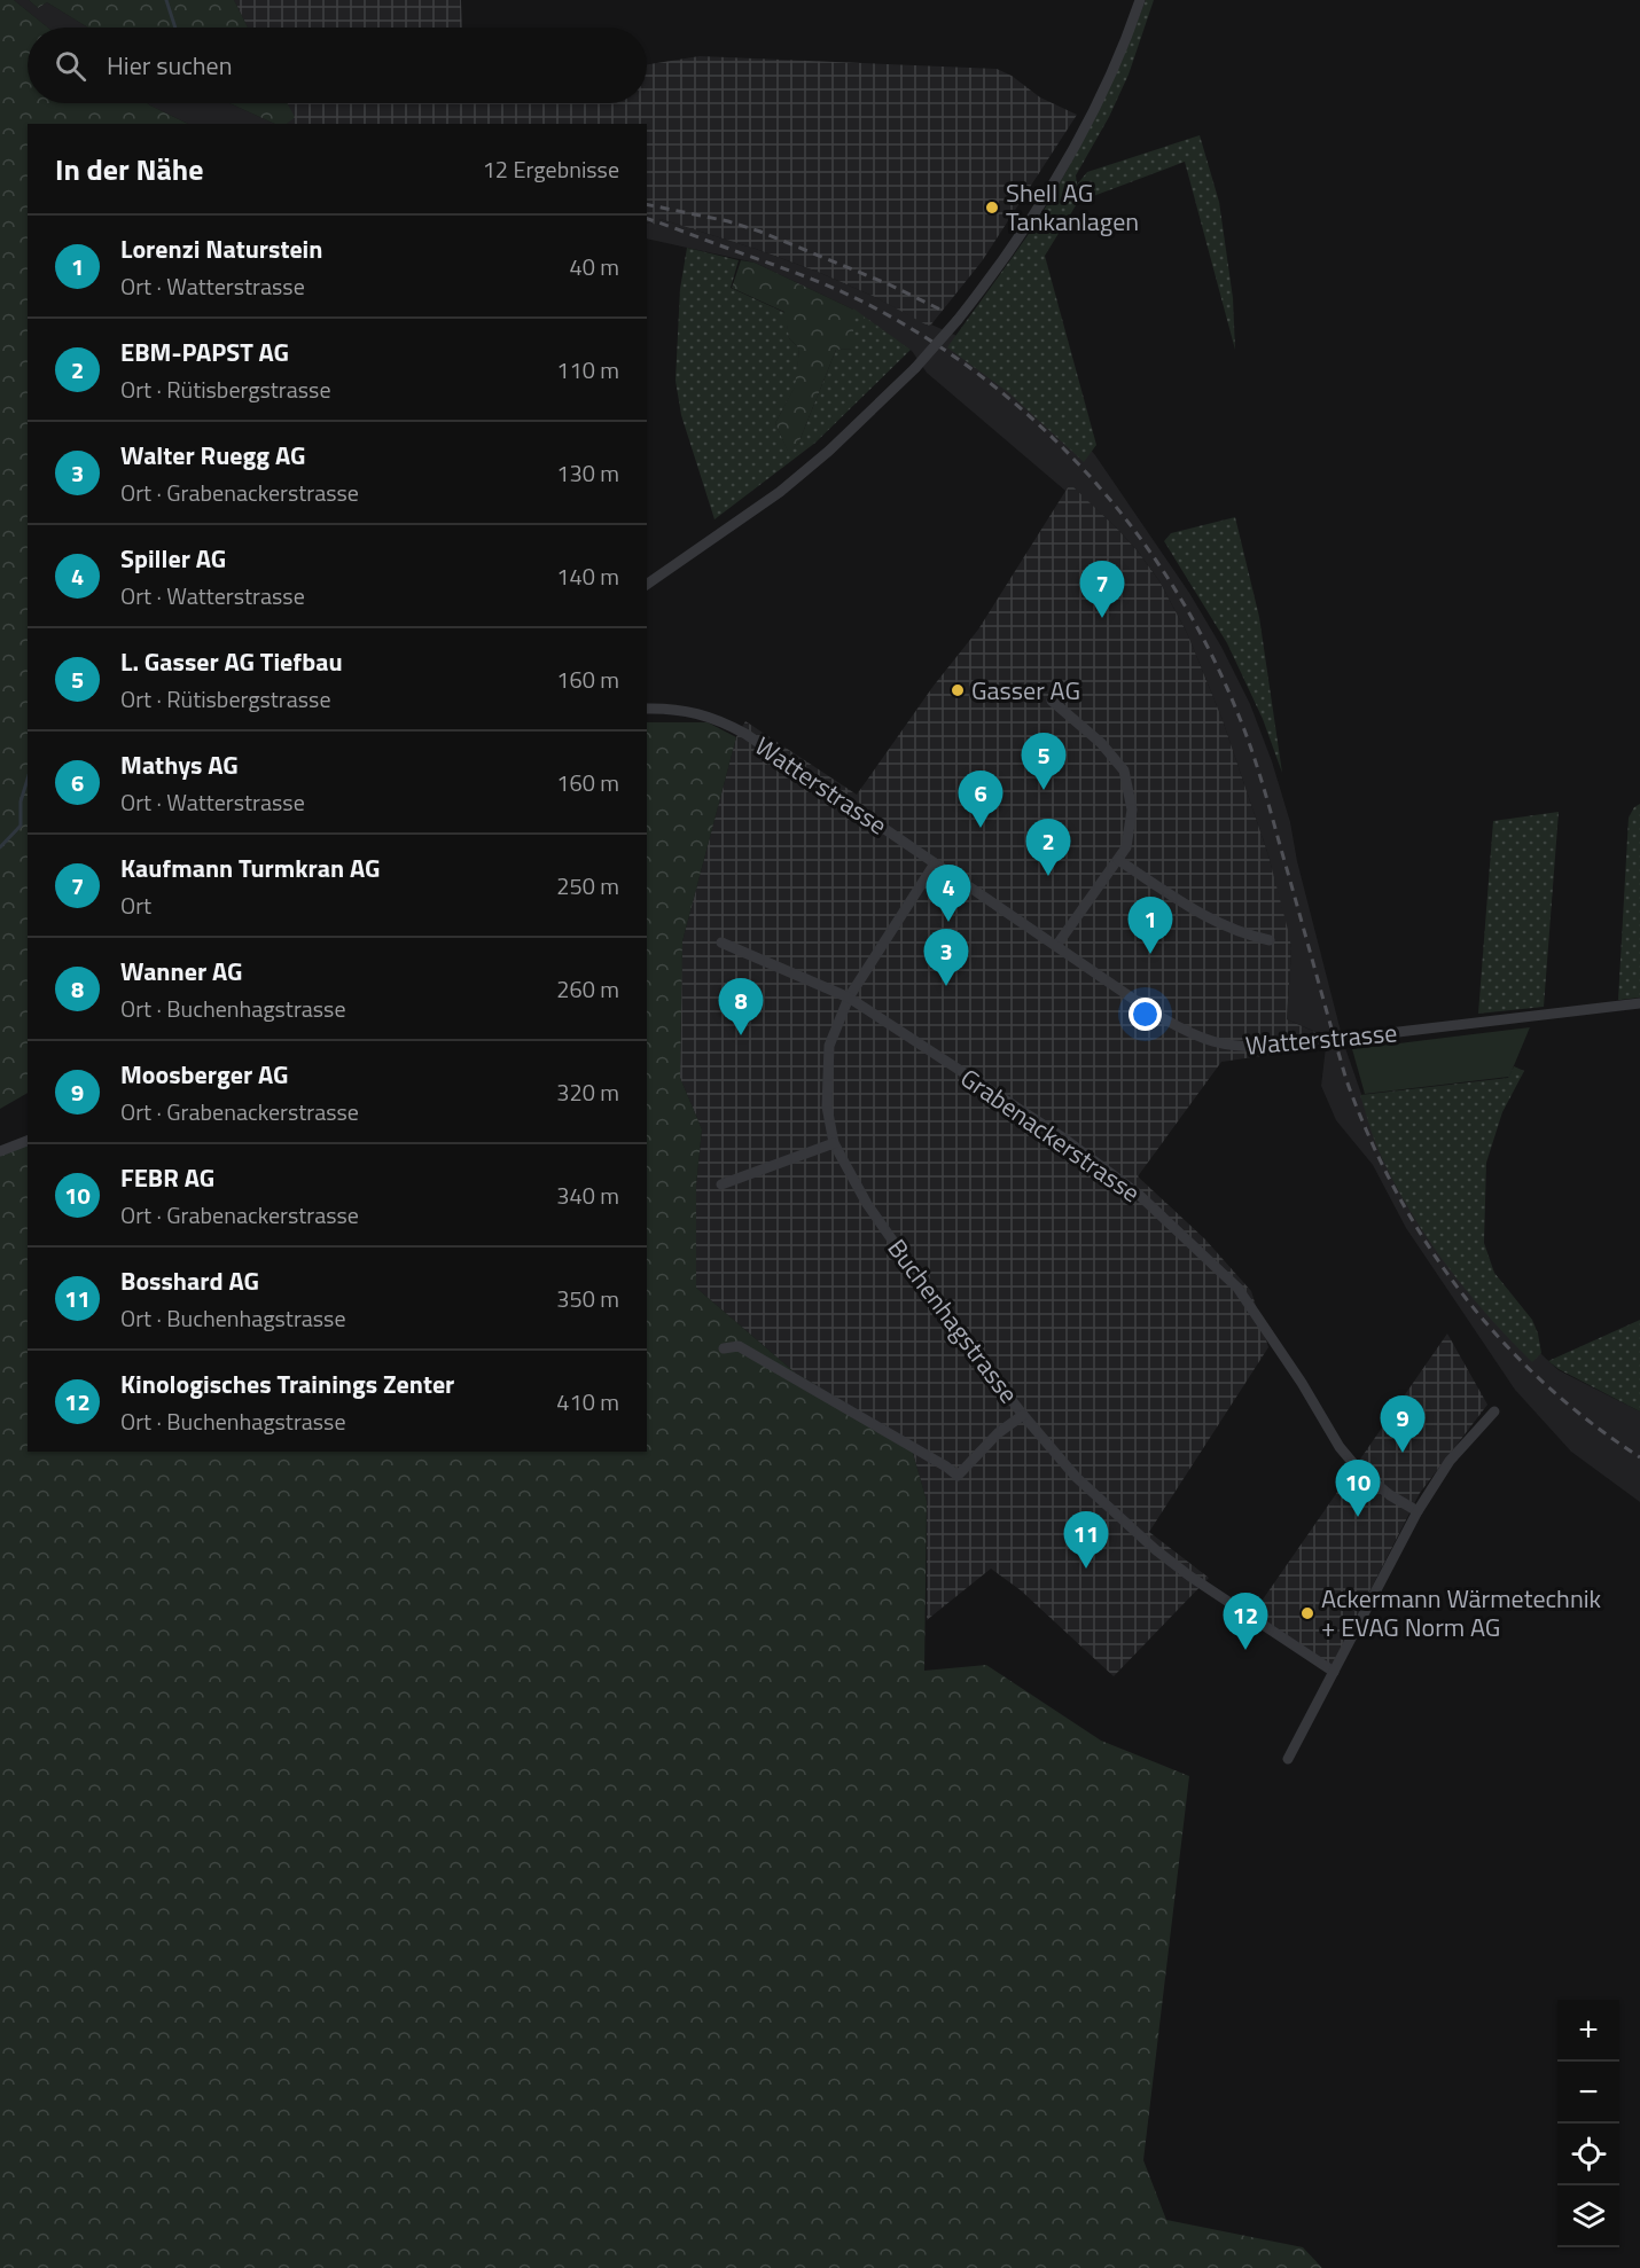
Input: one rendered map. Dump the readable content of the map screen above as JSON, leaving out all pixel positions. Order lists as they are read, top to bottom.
{
  "streets": {
    "street": ["Watterstrasse", "Grabenackerstrasse", "Buchenhagstrasse"]
  },
  "crossings": [
    ["Watterstrasse", "Buchenhagstrasse"],
    ["Grabenackerstrasse", "Buchenhagstrasse"]
  ],
  "places": ["Shell AG Tankanlagen", "Gasser AG", "Ackermann Wärmetechnik + EVAG Norm AG"],
  "page": {
    "search": "Hier suchen",
    "heading": ["In der Nähe", "12 Ergebnisse"],
    "list": [
      {
        "mark": "1",
        "name": "Lorenzi Naturstein",
        "note": "Ort · Watterstrasse",
        "value": "40 m"
      },
      {
        "mark": "2",
        "name": "EBM-PAPST AG",
        "note": "Ort · Rütisbergstrasse",
        "value": "110 m"
      },
      {
        "mark": "3",
        "name": "Walter Ruegg AG",
        "note": "Ort · Grabenackerstrasse",
        "value": "130 m"
      },
      {
        "mark": "4",
        "name": "Spiller AG",
        "note": "Ort · Watterstrasse",
        "value": "140 m"
      },
      {
        "mark": "5",
        "name": "L. Gasser AG Tiefbau",
        "note": "Ort · Rütisbergstrasse",
        "value": "160 m"
      },
      {
        "mark": "6",
        "name": "Mathys AG",
        "note": "Ort · Watterstrasse",
        "value": "160 m"
      },
      {
        "mark": "7",
        "name": "Kaufmann Turmkran AG",
        "note": "Ort",
        "value": "250 m"
      },
      {
        "mark": "8",
        "name": "Wanner AG",
        "note": "Ort · Buchenhagstrasse",
        "value": "260 m"
      },
      {
        "mark": "9",
        "name": "Moosberger AG",
        "note": "Ort · Grabenackerstrasse",
        "value": "320 m"
      },
      {
        "mark": "10",
        "name": "FEBR AG",
        "note": "Ort · Grabenackerstrasse",
        "value": "340 m"
      },
      {
        "mark": "11",
        "name": "Bosshard AG",
        "note": "Ort · Buchenhagstrasse",
        "value": "350 m"
      },
      {
        "mark": "12",
        "name": "Kinologisches Trainings Zenter",
        "note": "Ort · Buchenhagstrasse",
        "value": "410 m"
      }
    ],
    "pins": [
      "7",
      "5",
      "6",
      "2",
      "4",
      "1",
      "3",
      "8",
      "9",
      "10",
      "11",
      "12"
    ],
    "map_buttons": ["+", "−"]
  }
}
